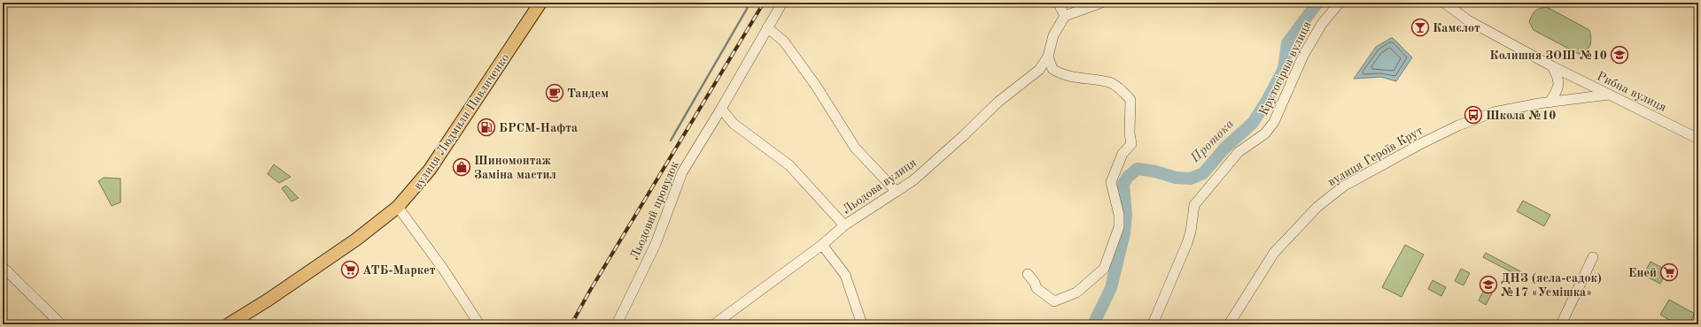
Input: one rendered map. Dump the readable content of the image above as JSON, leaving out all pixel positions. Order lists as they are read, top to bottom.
{
  "streets": {
    "main road": ["вулиця Людмили Павличенко"],
    "street": [
      "Крутогірна вулиця",
      "Рибна вулиця",
      "вулиця Героїв Крут",
      "Льодова вулиця",
      "Льодовий провулок"
    ]
  },
  "crossings": [
    ["Рибна вулиця", "вулиця Героїв Крут"]
  ],
  "water": ["Протока"],
  "places": {
    "bar": ["Камєлот"],
    "school or university": ["Колишня ЗОШ №10", "ДНЗ (ясла-садок) №17 «Усмішка»"],
    "cafe": ["Тандем"],
    "bus stop": ["Школа №10"],
    "fuel station": ["БРСМ-Нафта"],
    "shop": ["Шиномонтаж Заміна мастил"],
    "supermarket": ["АТБ-Маркет", "Еней"]
  }
}
